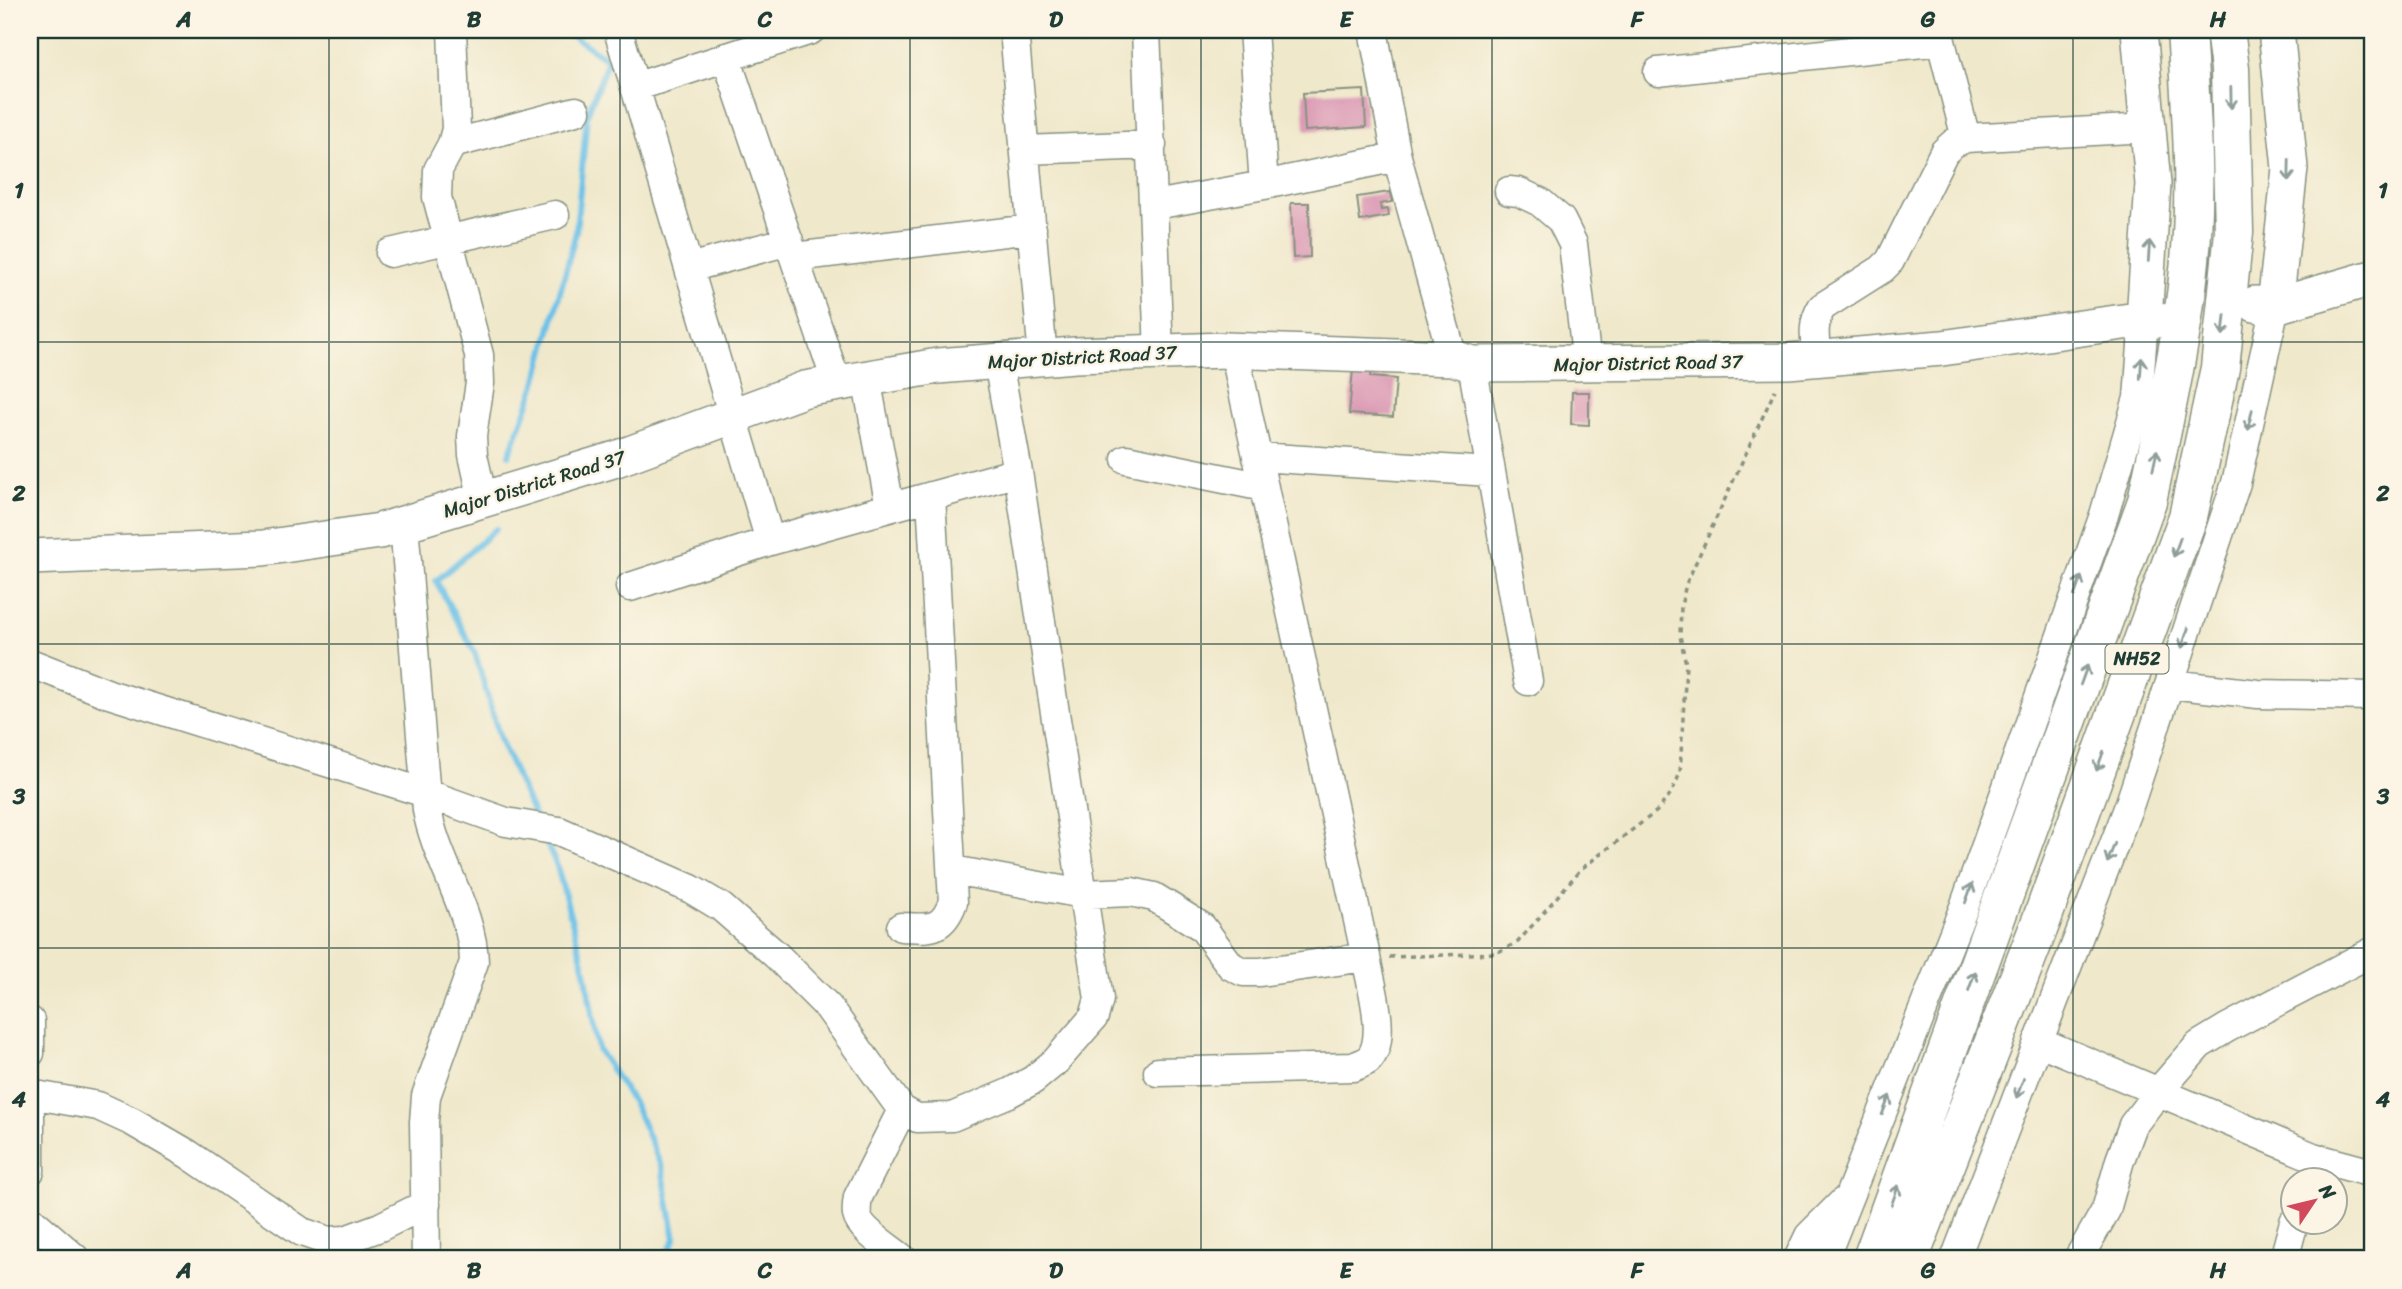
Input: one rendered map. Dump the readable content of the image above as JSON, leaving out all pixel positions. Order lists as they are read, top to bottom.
{
  "streets": {
    "highway": ["NH52"],
    "main road": ["Major District Road 37"]
  },
  "north": "top right",
  "grid": {
    "columns": [
      "A",
      "B",
      "C",
      "D",
      "E",
      "F",
      "G",
      "H"
    ],
    "rows": [
      "1",
      "2",
      "3",
      "4"
    ]
  }
}
